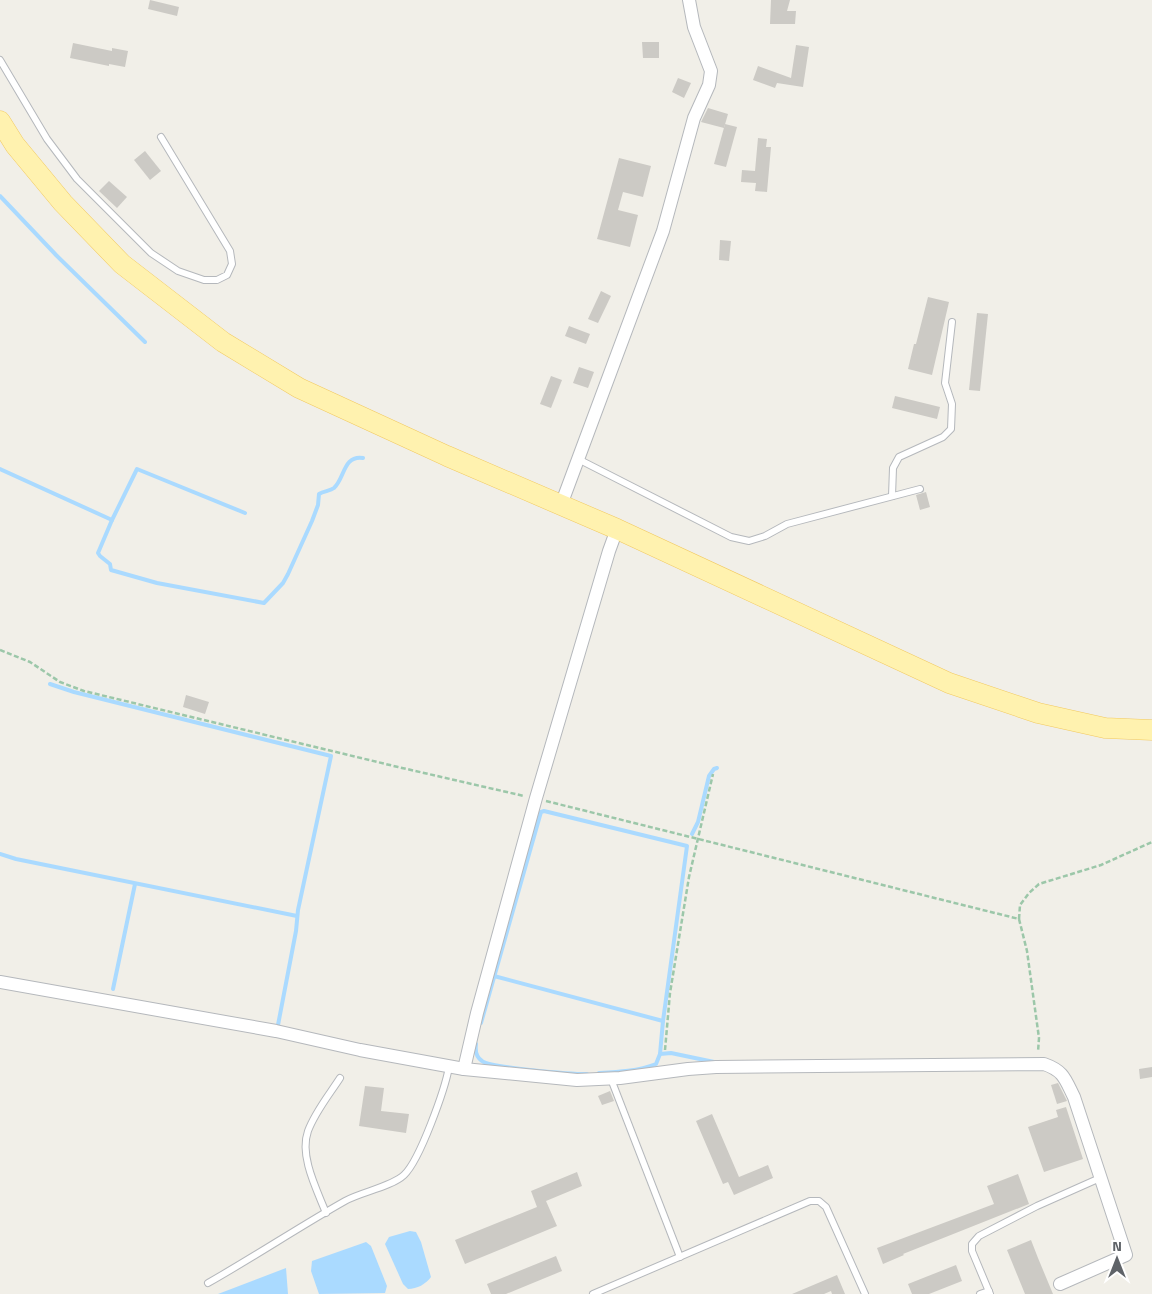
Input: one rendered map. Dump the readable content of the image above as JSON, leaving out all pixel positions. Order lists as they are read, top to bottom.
{
  "north": "top"
}
